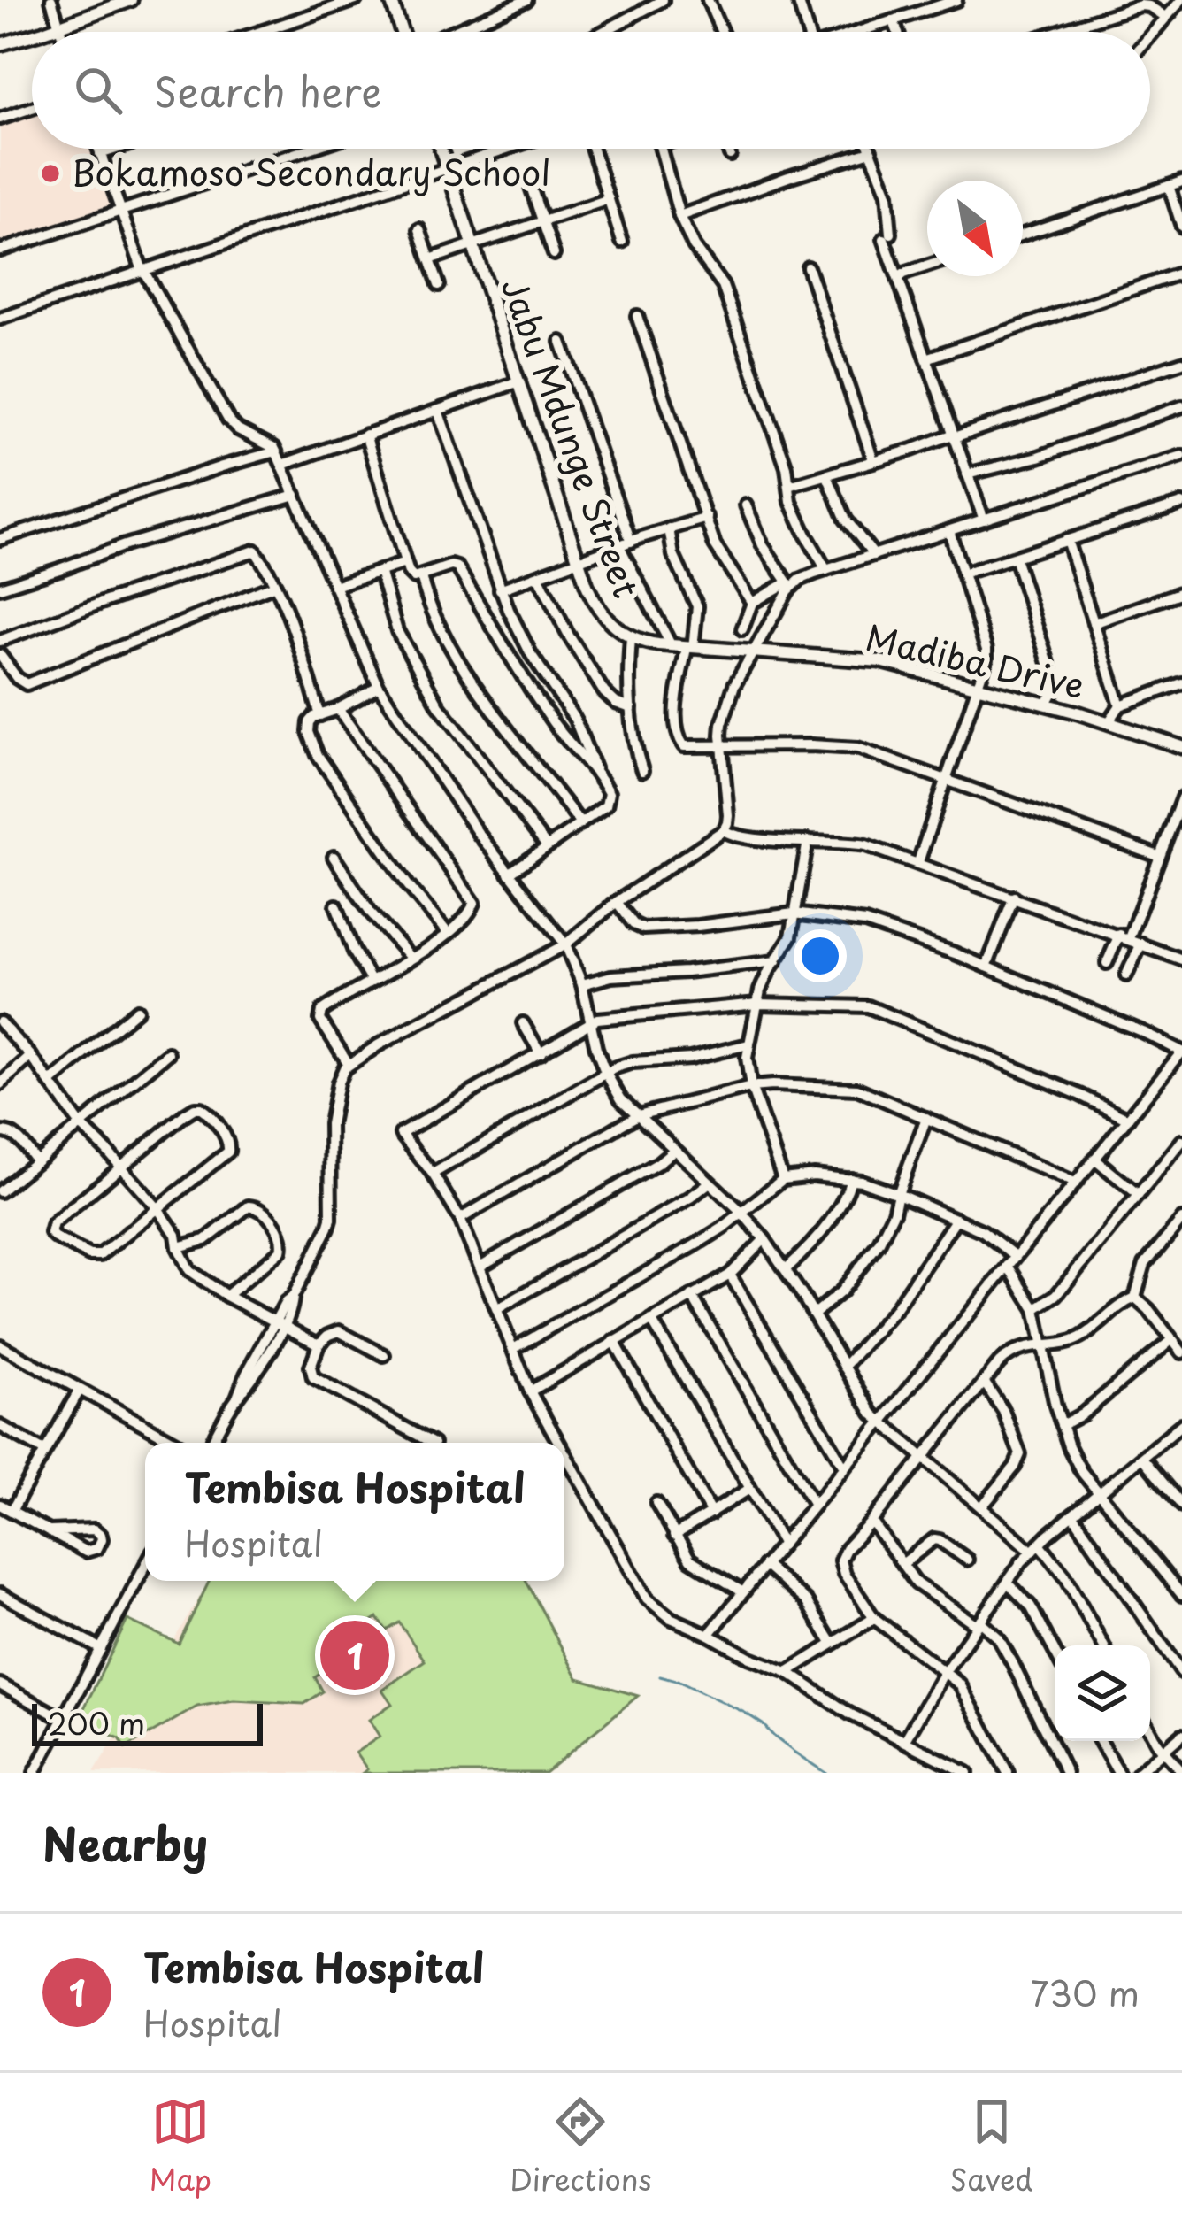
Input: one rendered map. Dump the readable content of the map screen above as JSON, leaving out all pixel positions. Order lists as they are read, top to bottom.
{
  "streets": {
    "street": ["Jabu Mdunge Street", "Madiba Drive"]
  },
  "crossings": [
    ["Jabu Mdunge Street", "Madiba Drive"]
  ],
  "places": ["Bokamoso Secondary School"],
  "scale_bar": "200 m",
  "north": "bottom right",
  "page": {
    "search": "Search here",
    "popup": ["Tembisa Hospital", "Hospital"],
    "pins": "1",
    "scale": "200 m",
    "heading": "Nearby",
    "list": [
      {
        "mark": "1",
        "name": "Tembisa Hospital",
        "note": "Hospital",
        "value": "730 m"
      }
    ],
    "nav": ["Map", "Directions", "Saved"]
  }
}
